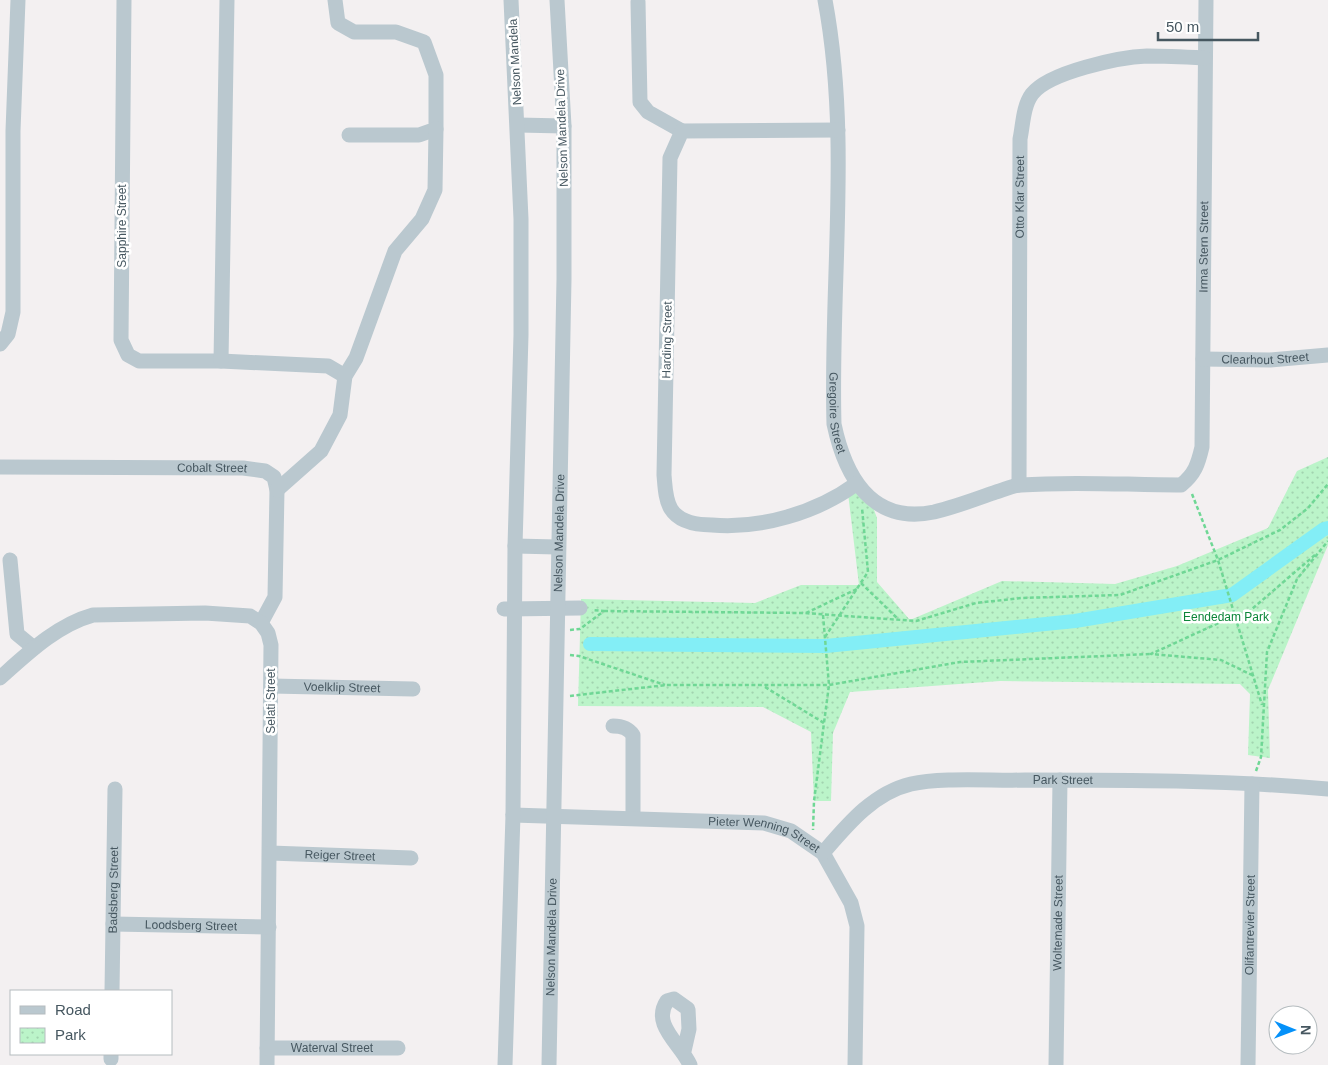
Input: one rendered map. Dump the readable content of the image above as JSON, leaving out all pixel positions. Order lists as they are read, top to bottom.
{
  "streets": {
    "street": [
      "Nelson Mandela",
      "Nelson Mandela Drive",
      "Otto Klar Street",
      "Sapphire Street",
      "Irma Stern Street",
      "Harding Street",
      "Clearhout Street",
      "Gregoire Street",
      "Cobalt Street",
      "Voelklip Street",
      "Selati Street",
      "Park Street",
      "Pieter Wenning Street",
      "Reiger Street",
      "Badsberg Street",
      "Woltemade Street",
      "Olifantrevier Street",
      "Loodsberg Street",
      "Waterval Street"
    ]
  },
  "crossings": [
    ["Nelson Mandela Drive", "Pieter Wenning Street"],
    ["Otto Klar Street", "Irma Stern Street"],
    ["Otto Klar Street", "Gregoire Street"],
    ["Irma Stern Street", "Clearhout Street"],
    ["Irma Stern Street", "Gregoire Street"],
    ["Harding Street", "Gregoire Street"],
    ["Voelklip Street", "Selati Street"],
    ["Selati Street", "Reiger Street"],
    ["Selati Street", "Loodsberg Street"],
    ["Selati Street", "Waterval Street"],
    ["Park Street", "Pieter Wenning Street"],
    ["Park Street", "Woltemade Street"],
    ["Park Street", "Olifantrevier Street"],
    ["Badsberg Street", "Loodsberg Street"]
  ],
  "parks": ["Eendedam Park"],
  "legend": ["Road", "Park"],
  "scale_bar": "50 m",
  "north": "right"
}
